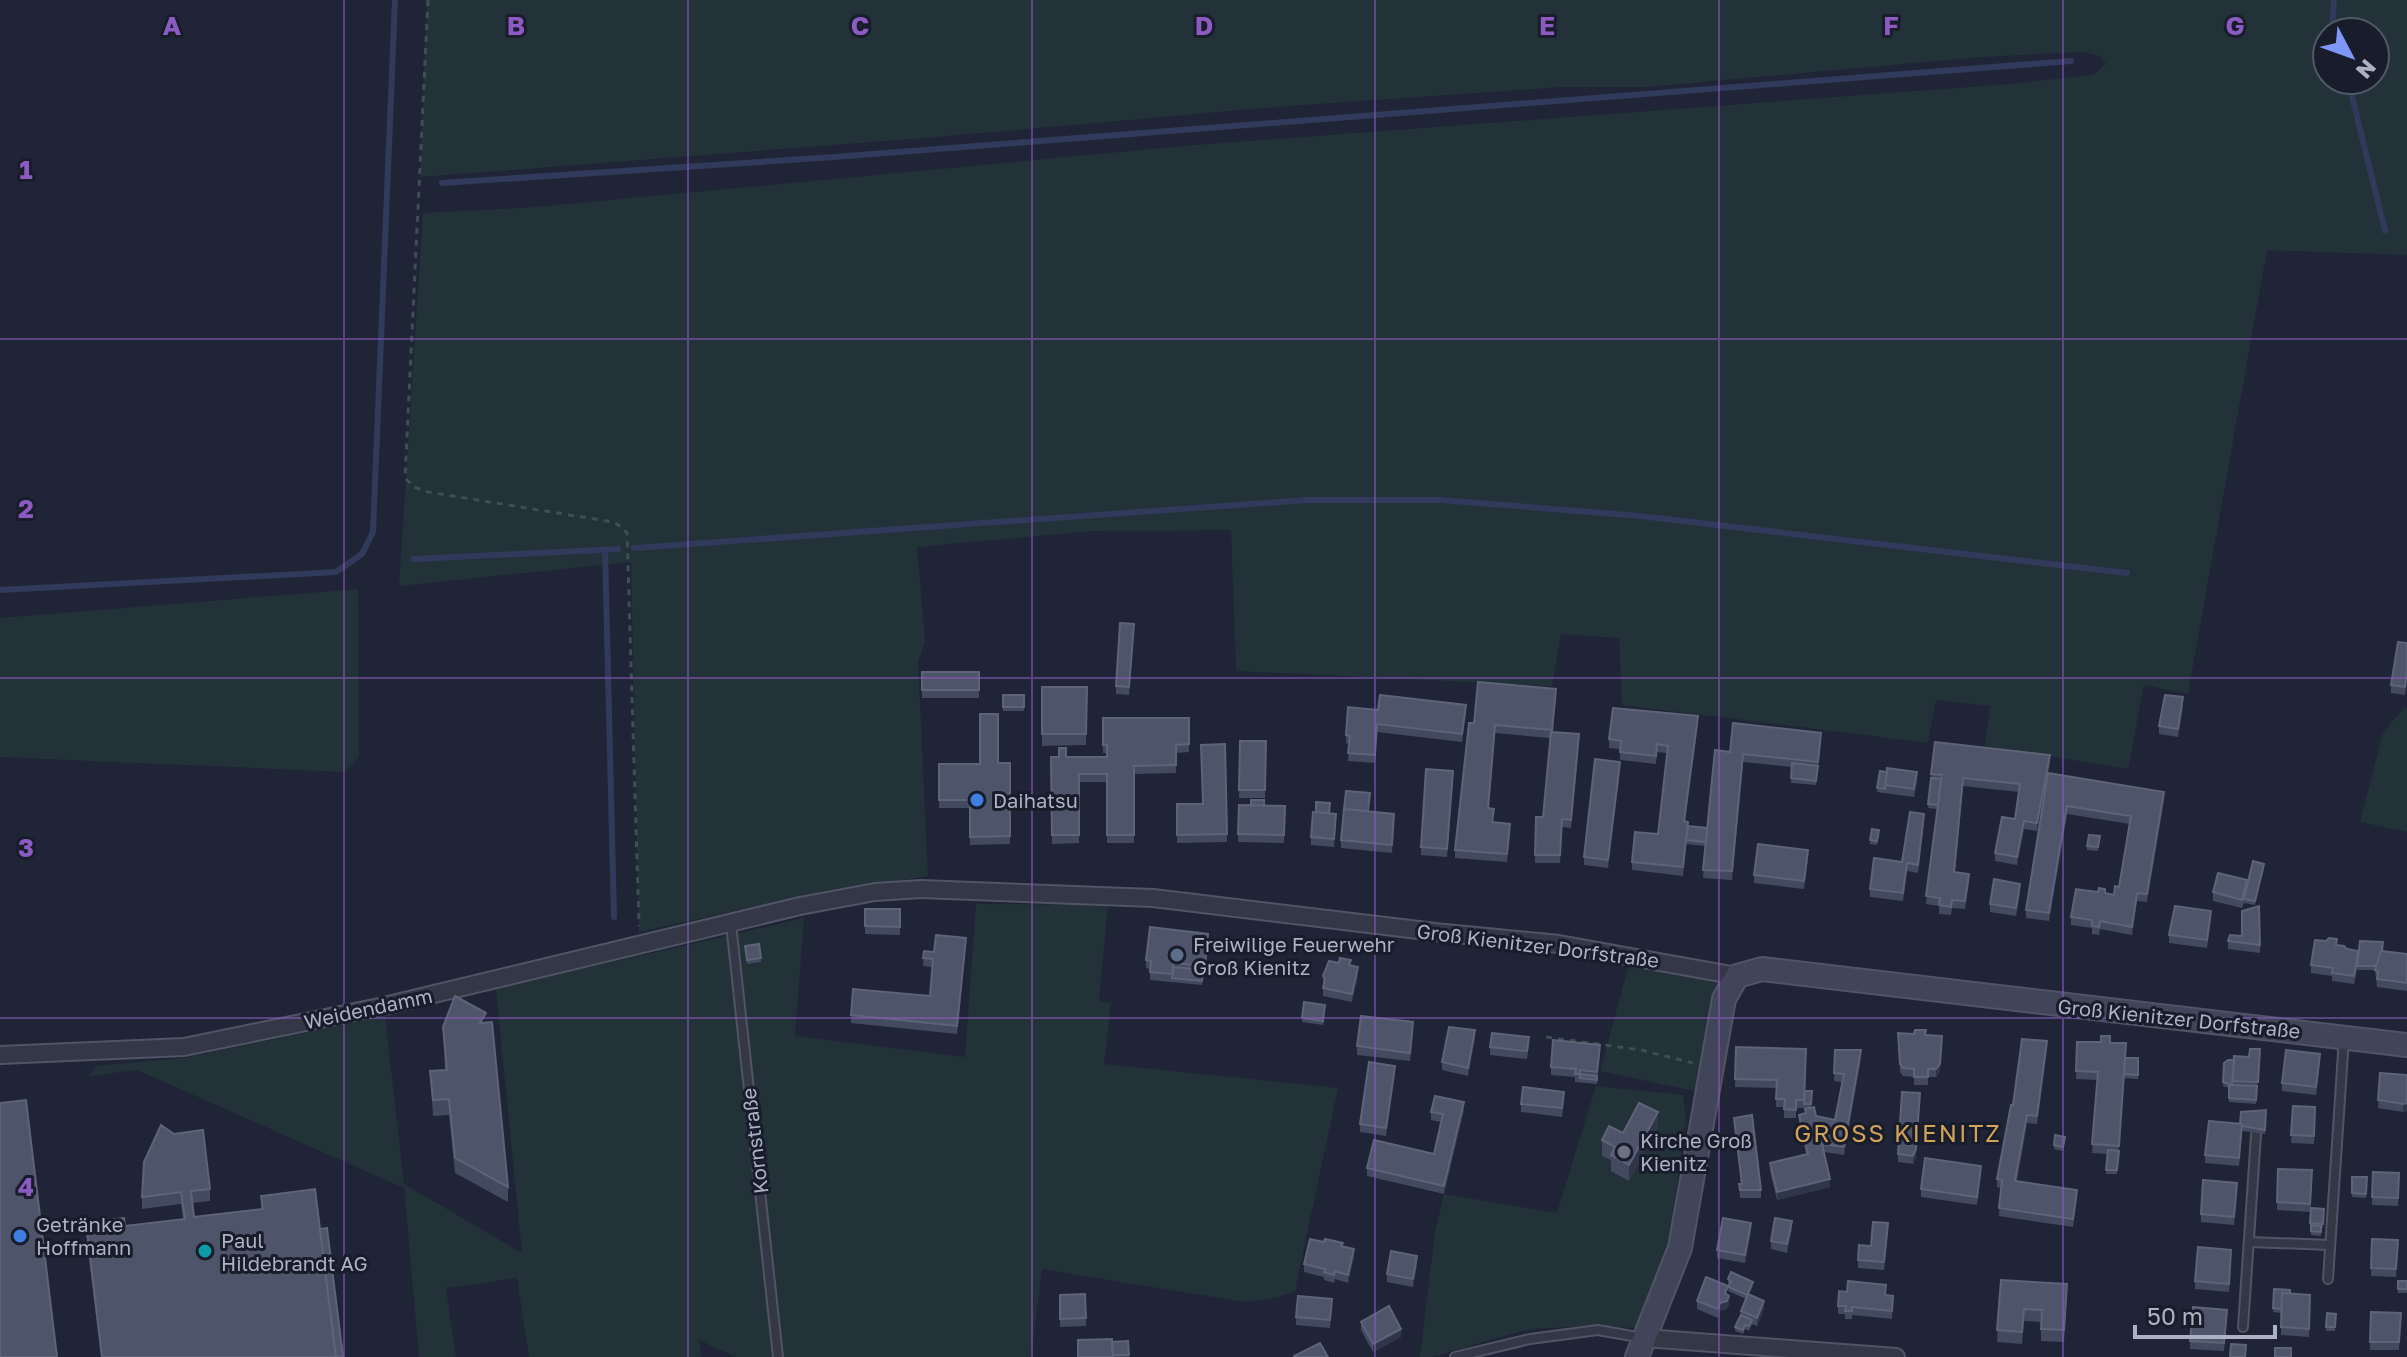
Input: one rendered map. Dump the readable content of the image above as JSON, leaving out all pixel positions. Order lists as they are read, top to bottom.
{
  "streets": {
    "main road": ["Groß Kienitzer Dorfstraße"],
    "street": ["Weidendamm"],
    "lane": ["Kornstraße"]
  },
  "crossings": [
    ["Groß Kienitzer Dorfstraße", "Weidendamm"],
    ["Groß Kienitzer Dorfstraße", "Kornstraße"],
    ["Weidendamm", "Kornstraße"]
  ],
  "districts": ["GROSS KIENITZ"],
  "places": [
    "Daihatsu",
    "Freiwilige Feuerwehr Groß Kienitz",
    "Kirche Groß Kienitz",
    "Getränke Hoffmann",
    "Paul Hildebrandt AG"
  ],
  "scale_bar": "50 m",
  "north": "bottom right",
  "grid": {
    "columns": [
      "A",
      "B",
      "C",
      "D",
      "E",
      "F",
      "G"
    ],
    "rows": [
      "1",
      "2",
      "3",
      "4"
    ]
  }
}
